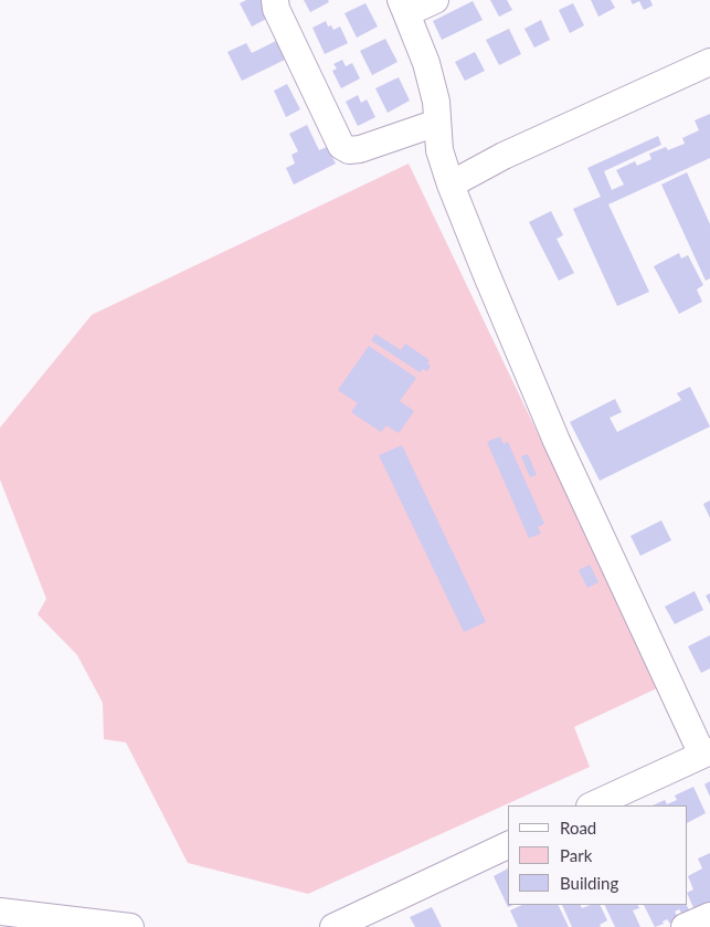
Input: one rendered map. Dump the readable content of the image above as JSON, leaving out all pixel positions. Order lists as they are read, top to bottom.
{
  "legend": ["Road", "Park", "Building"]
}
